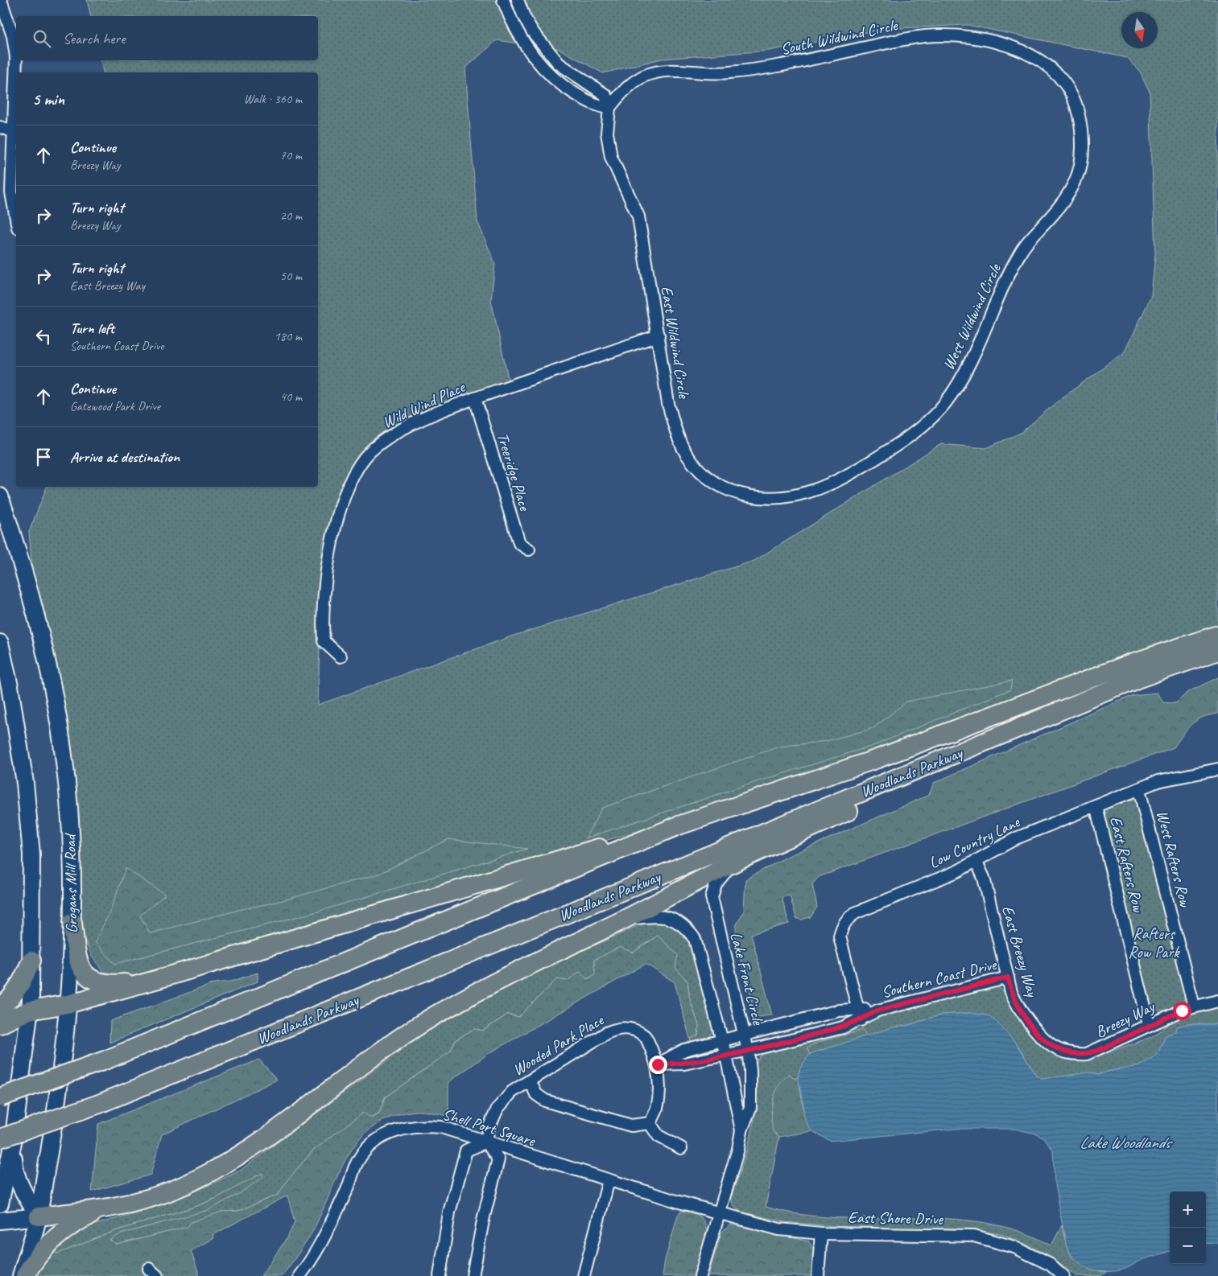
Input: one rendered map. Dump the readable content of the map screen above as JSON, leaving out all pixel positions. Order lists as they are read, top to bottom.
{
  "streets": {
    "main road": ["Woodlands Parkway", "Grogans Mill Road"],
    "street": [
      "South Wildwind Circle",
      "West Wildwind Circle",
      "East Wildwind Circle",
      "Wild Wind Place",
      "Treeridge Place",
      "Low Country Lane",
      "West Rafters Row",
      "East Rafters Row",
      "East Breezy Way",
      "Lake Front Circle",
      "Southern Coast Drive",
      "Breezy Way",
      "Wooded Park Place",
      "Shell Port Square",
      "East Shore Drive"
    ]
  },
  "crossings": [
    ["South Wildwind Circle", "West Wildwind Circle"],
    ["South Wildwind Circle", "East Wildwind Circle"],
    ["West Wildwind Circle", "East Wildwind Circle"],
    ["East Wildwind Circle", "Wild Wind Place"],
    ["Wild Wind Place", "Treeridge Place"],
    ["Low Country Lane", "West Rafters Row"],
    ["Low Country Lane", "East Rafters Row"],
    ["Low Country Lane", "East Breezy Way"],
    ["Low Country Lane", "Southern Coast Drive"],
    ["West Rafters Row", "Breezy Way"],
    ["East Rafters Row", "Breezy Way"],
    ["East Breezy Way", "Southern Coast Drive"],
    ["East Breezy Way", "Breezy Way"],
    ["Lake Front Circle", "Southern Coast Drive"],
    ["Lake Front Circle", "Shell Port Square"],
    ["Lake Front Circle", "East Shore Drive"],
    ["Southern Coast Drive", "Wooded Park Place"],
    ["Wooded Park Place", "Shell Port Square"],
    ["Shell Port Square", "East Shore Drive"]
  ],
  "water": ["Lake Woodlands"],
  "parks": ["Rafters Row Park"],
  "north": "bottom",
  "page": {
    "search": "Search here",
    "heading": ["5 min", "Walk · 360 m"],
    "list": [
      ["Continue", "Breezy Way", "70 m"],
      ["Turn right", "Breezy Way", "20 m"],
      ["Turn right", "East Breezy Way", "50 m"],
      ["Turn left", "Southern Coast Drive", "180 m"],
      ["Continue", "Gatewood Park Drive", "40 m"],
      "Arrive at destination"
    ],
    "map_buttons": ["+", "−"]
  }
}
